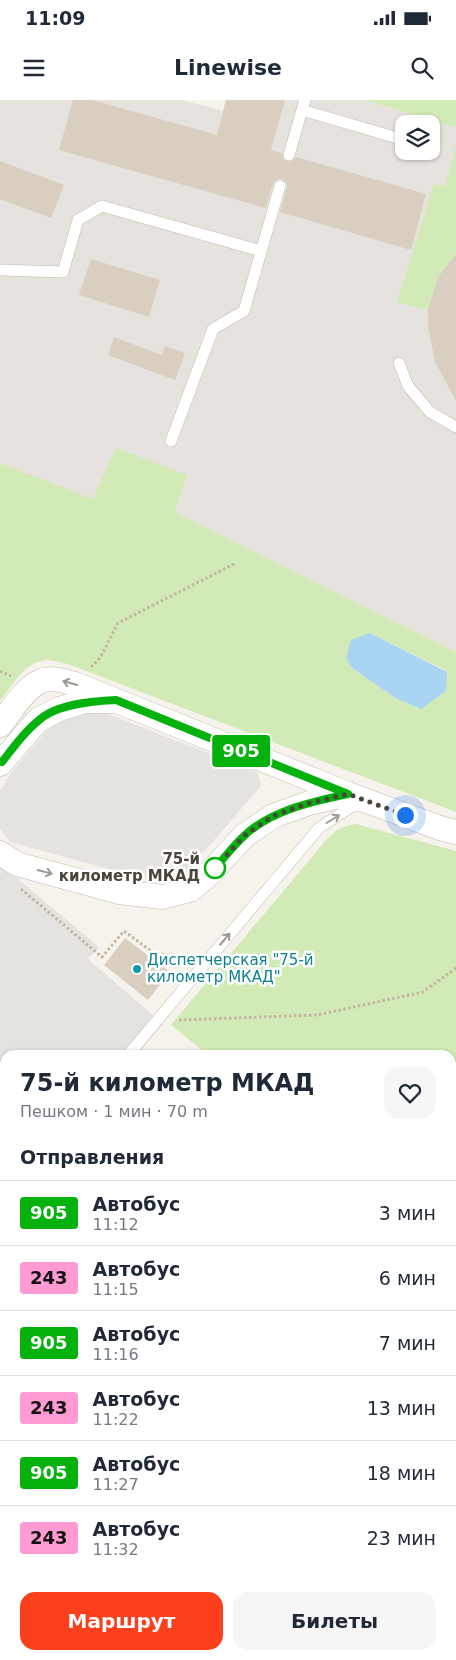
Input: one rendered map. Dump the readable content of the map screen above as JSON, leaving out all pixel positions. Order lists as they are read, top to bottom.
{
  "places": ["75-й километр МКАД", "Диспетчерская \"75-й километр МКАД\""],
  "lines": ["bus line 905"],
  "page": {
    "status": "11:09",
    "header": "Linewise",
    "on_map": "905",
    "heading": [
      ["75-й километр МКАД", "Пешком · 1 мин · 70 m"],
      "Отправления"
    ],
    "list": [
      {
        "mark": "905",
        "name": "Автобус",
        "note": "11:12",
        "value": "3 мин"
      },
      {
        "mark": "243",
        "name": "Автобус",
        "note": "11:15",
        "value": "6 мин"
      },
      {
        "mark": "905",
        "name": "Автобус",
        "note": "11:16",
        "value": "7 мин"
      },
      {
        "mark": "243",
        "name": "Автобус",
        "note": "11:22",
        "value": "13 мин"
      },
      {
        "mark": "905",
        "name": "Автобус",
        "note": "11:27",
        "value": "18 мин"
      },
      {
        "mark": "243",
        "name": "Автобус",
        "note": "11:32",
        "value": "23 мин"
      }
    ],
    "buttons": ["Маршрут", "Билеты"]
  }
}
